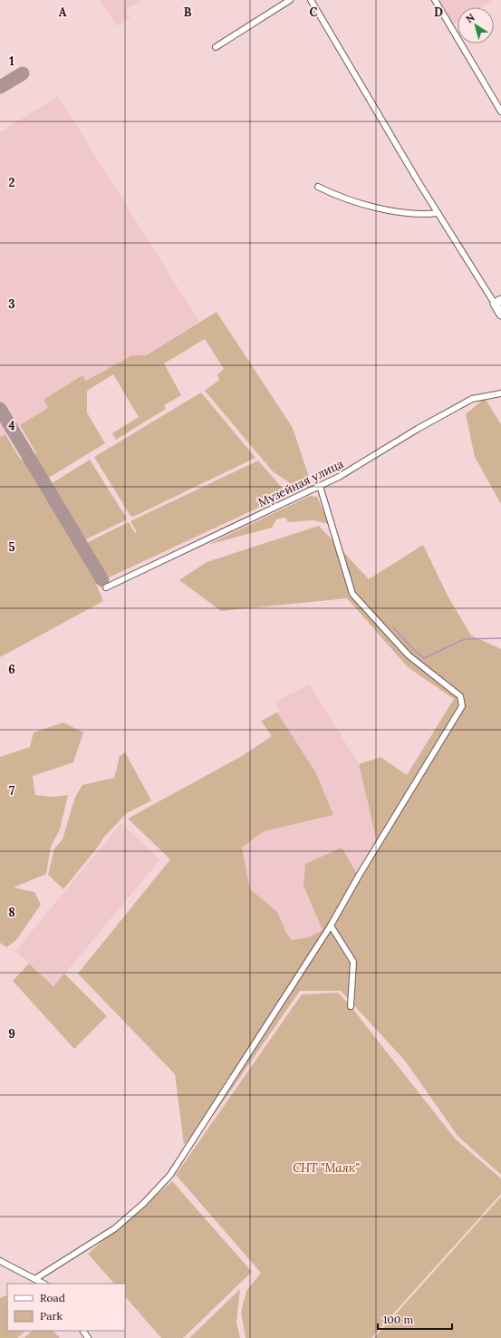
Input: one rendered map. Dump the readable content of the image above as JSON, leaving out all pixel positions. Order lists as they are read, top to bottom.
{
  "streets": {
    "street": ["Музейная улица"]
  },
  "parks": ["СНТ \"Маяк\""],
  "legend": ["Road", "Park"],
  "scale_bar": "100 m",
  "north": "top left",
  "grid": {
    "columns": [
      "A",
      "B",
      "C",
      "D"
    ],
    "rows": [
      "1",
      "2",
      "3",
      "4",
      "5",
      "6",
      "7",
      "8",
      "9"
    ]
  }
}
